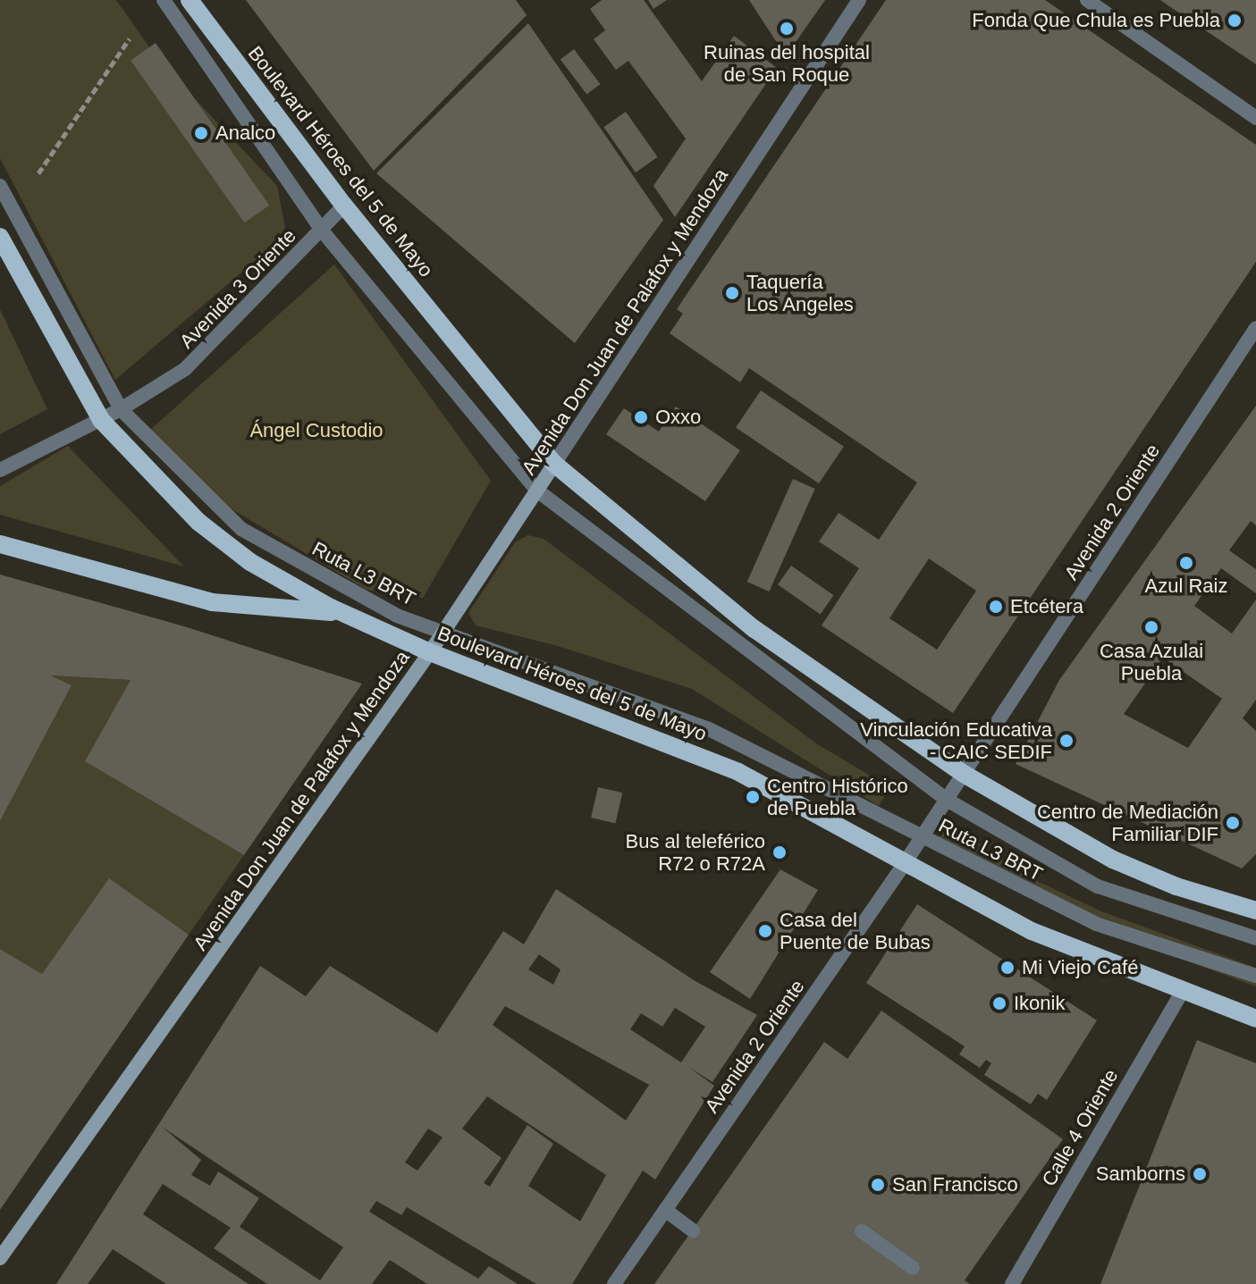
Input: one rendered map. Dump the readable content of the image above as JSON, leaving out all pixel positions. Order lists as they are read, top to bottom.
{
  "streets": {
    "main road": ["Boulevard Héroes del 5 de Mayo", "Avenida Don Juan de Palafox y Mendoza"],
    "street": [
      "Avenida 3 Oriente",
      "Avenida 2 Oriente",
      "Ruta L3 BRT",
      "Calle 4 Oriente"
    ]
  },
  "crossings": [
    ["Boulevard Héroes del 5 de Mayo", "Avenida 3 Oriente"],
    ["Boulevard Héroes del 5 de Mayo", "Avenida Don Juan de Palafox y Mendoza"],
    ["Boulevard Héroes del 5 de Mayo", "Avenida 2 Oriente"],
    ["Boulevard Héroes del 5 de Mayo", "Calle 4 Oriente"],
    ["Avenida 3 Oriente", "Ruta L3 BRT"],
    ["Avenida Don Juan de Palafox y Mendoza", "Ruta L3 BRT"],
    ["Avenida 2 Oriente", "Ruta L3 BRT"]
  ],
  "parks": ["Ángel Custodio"],
  "places": [
    "Fonda Que Chula es Puebla",
    "Ruinas del hospital de San Roque",
    "Analco",
    "Taquería Los Angeles",
    "Oxxo",
    "Azul Raiz",
    "Etcétera",
    "Casa Azulai Puebla",
    "Vinculación Educativa - CAIC SEDIF",
    "Centro Histórico de Puebla",
    "Centro de Mediación Familiar DIF",
    "Bus al teleférico R72 o R72A",
    "Casa del Puente de Bubas",
    "Mi Viejo Café",
    "Ikonik",
    "Samborns",
    "San Francisco"
  ]
}
